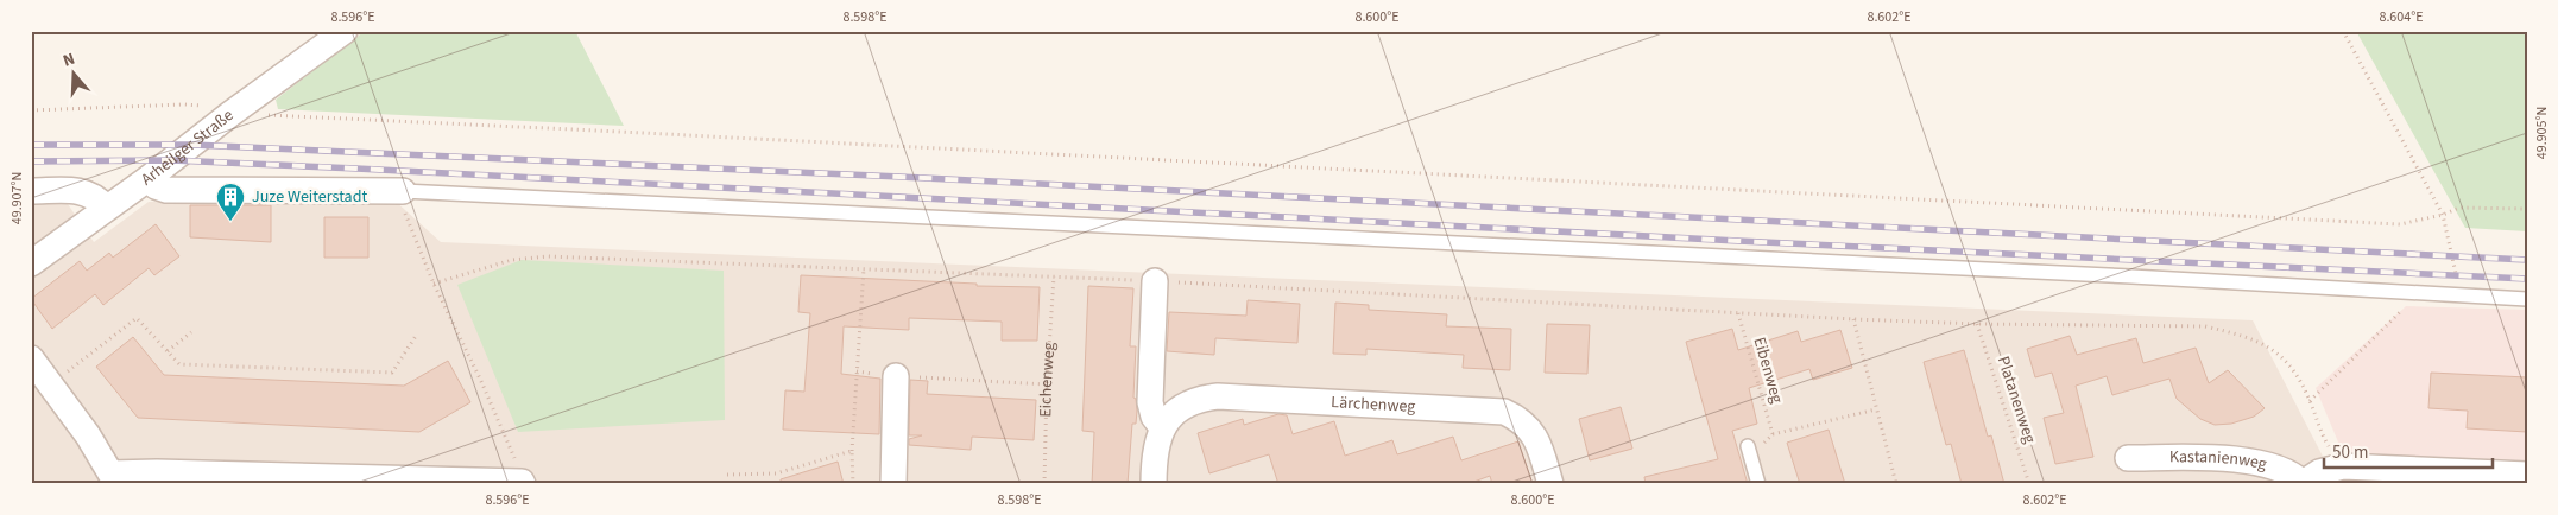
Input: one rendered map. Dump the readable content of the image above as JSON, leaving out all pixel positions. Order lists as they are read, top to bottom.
{
  "streets": {
    "street": ["Arheilger Straße", "Lärchenweg", "Kastanienweg"],
    "path": ["Eibenweg", "Eichenweg", "Platanenweg"]
  },
  "places": {
    "building": ["Juze Weiterstadt"]
  },
  "scale_bar": "50 m",
  "north": "top",
  "coordinates": [
    "8.596°E",
    "8.598°E",
    "8.600°E",
    "8.602°E",
    "8.604°E",
    "49.905°N",
    "49.907°N"
  ]
}
